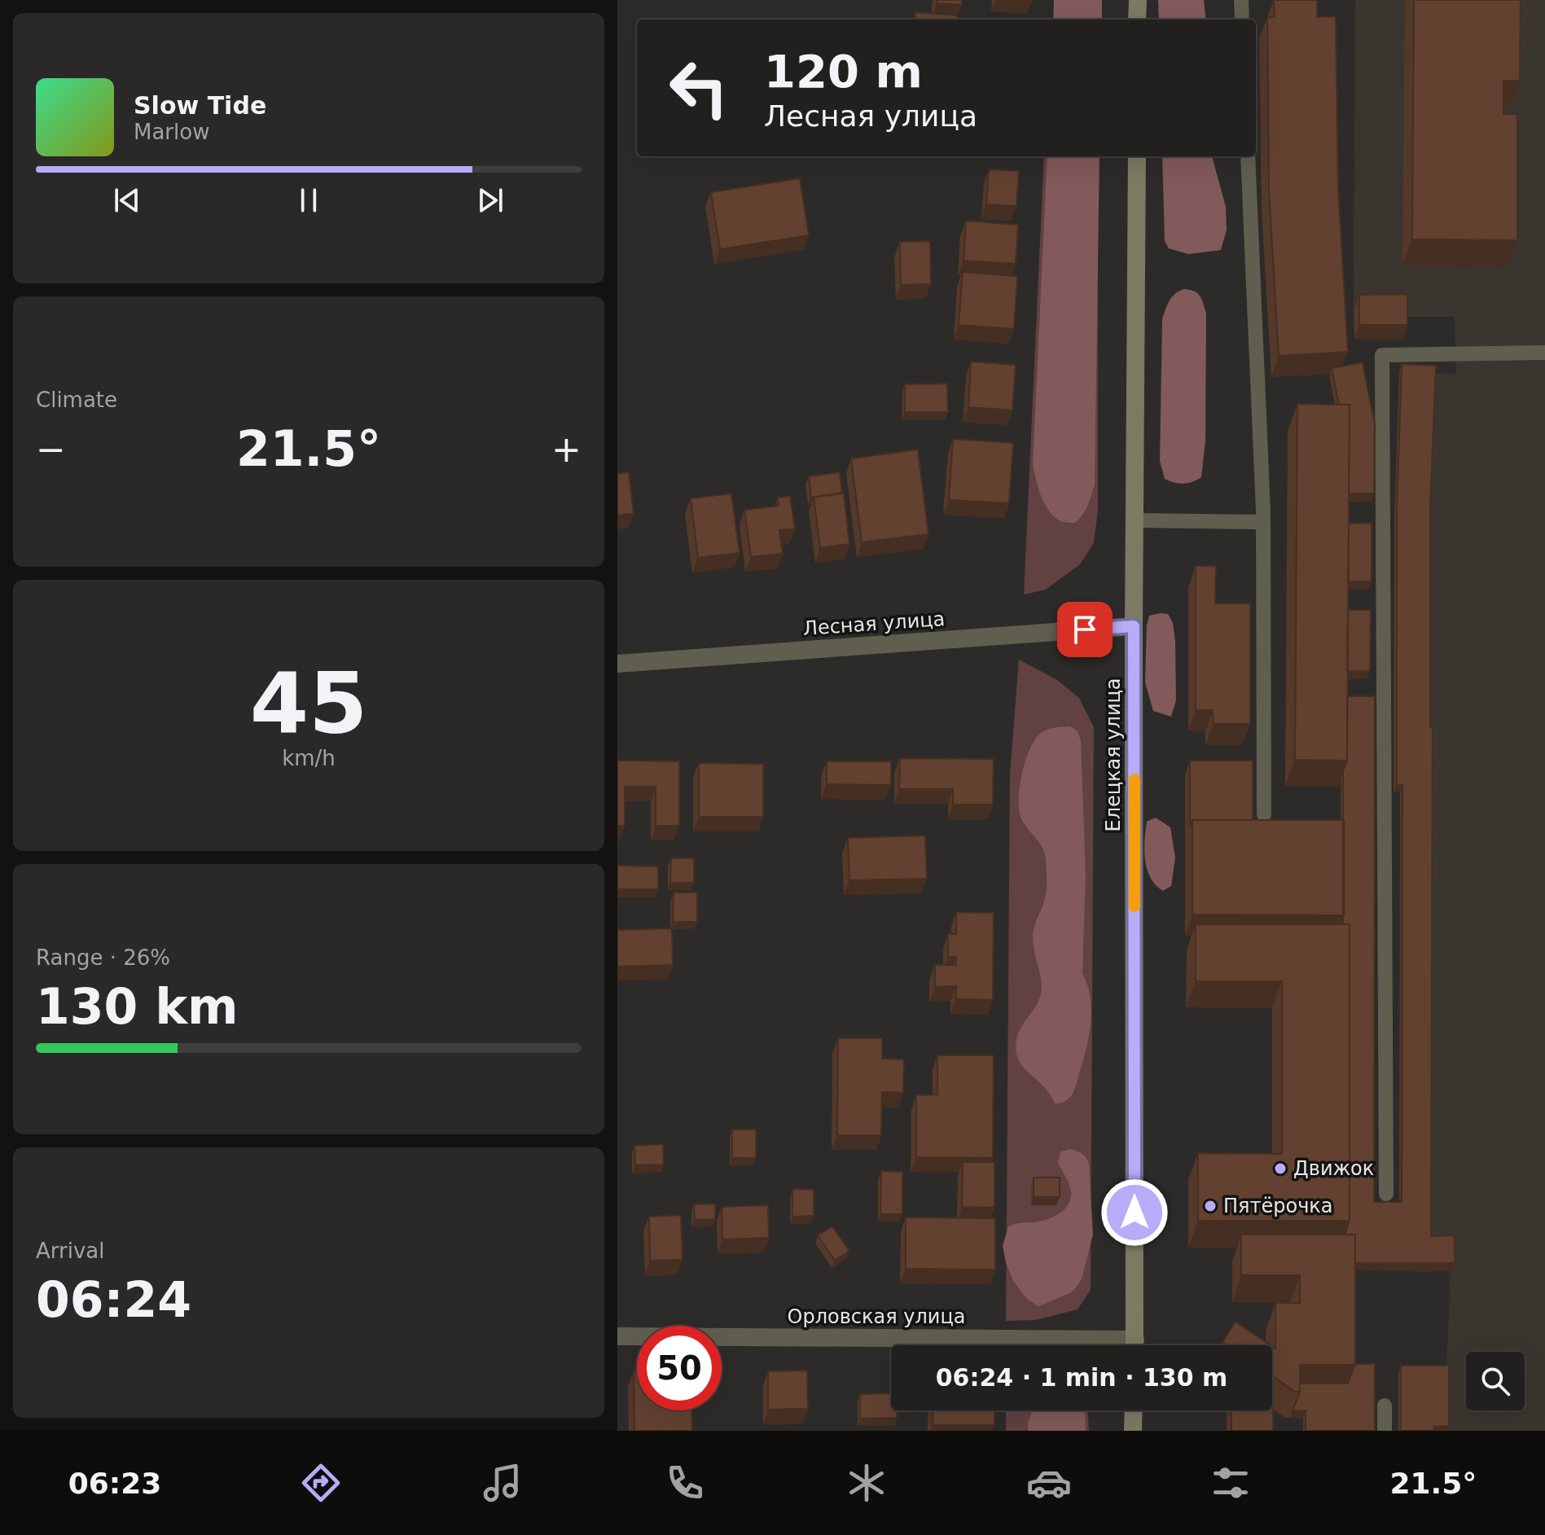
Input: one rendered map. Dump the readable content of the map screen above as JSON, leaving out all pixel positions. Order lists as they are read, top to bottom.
{
  "streets": {
    "main road": ["Елецкая улица"],
    "street": ["Лесная улица", "Орловская улица"]
  },
  "crossings": [
    ["Лесная улица", "Елецкая улица"]
  ],
  "places": ["Движок", "Пятёрочка"],
  "page": {
    "turn": ["120 m", "Лесная улица"],
    "song": ["Slow Tide", "Marlow"],
    "tile": [
      "Climate",
      ["45", "km/h"],
      ["Range · 26%", "130 km"],
      ["Arrival", "06:24"]
    ],
    "heat": ["−", "21.5°", "+"],
    "limit": "50",
    "trip": "06:24 · 1 min · 130 m",
    "tabs": ["06:23", "21.5°"]
  }
}
